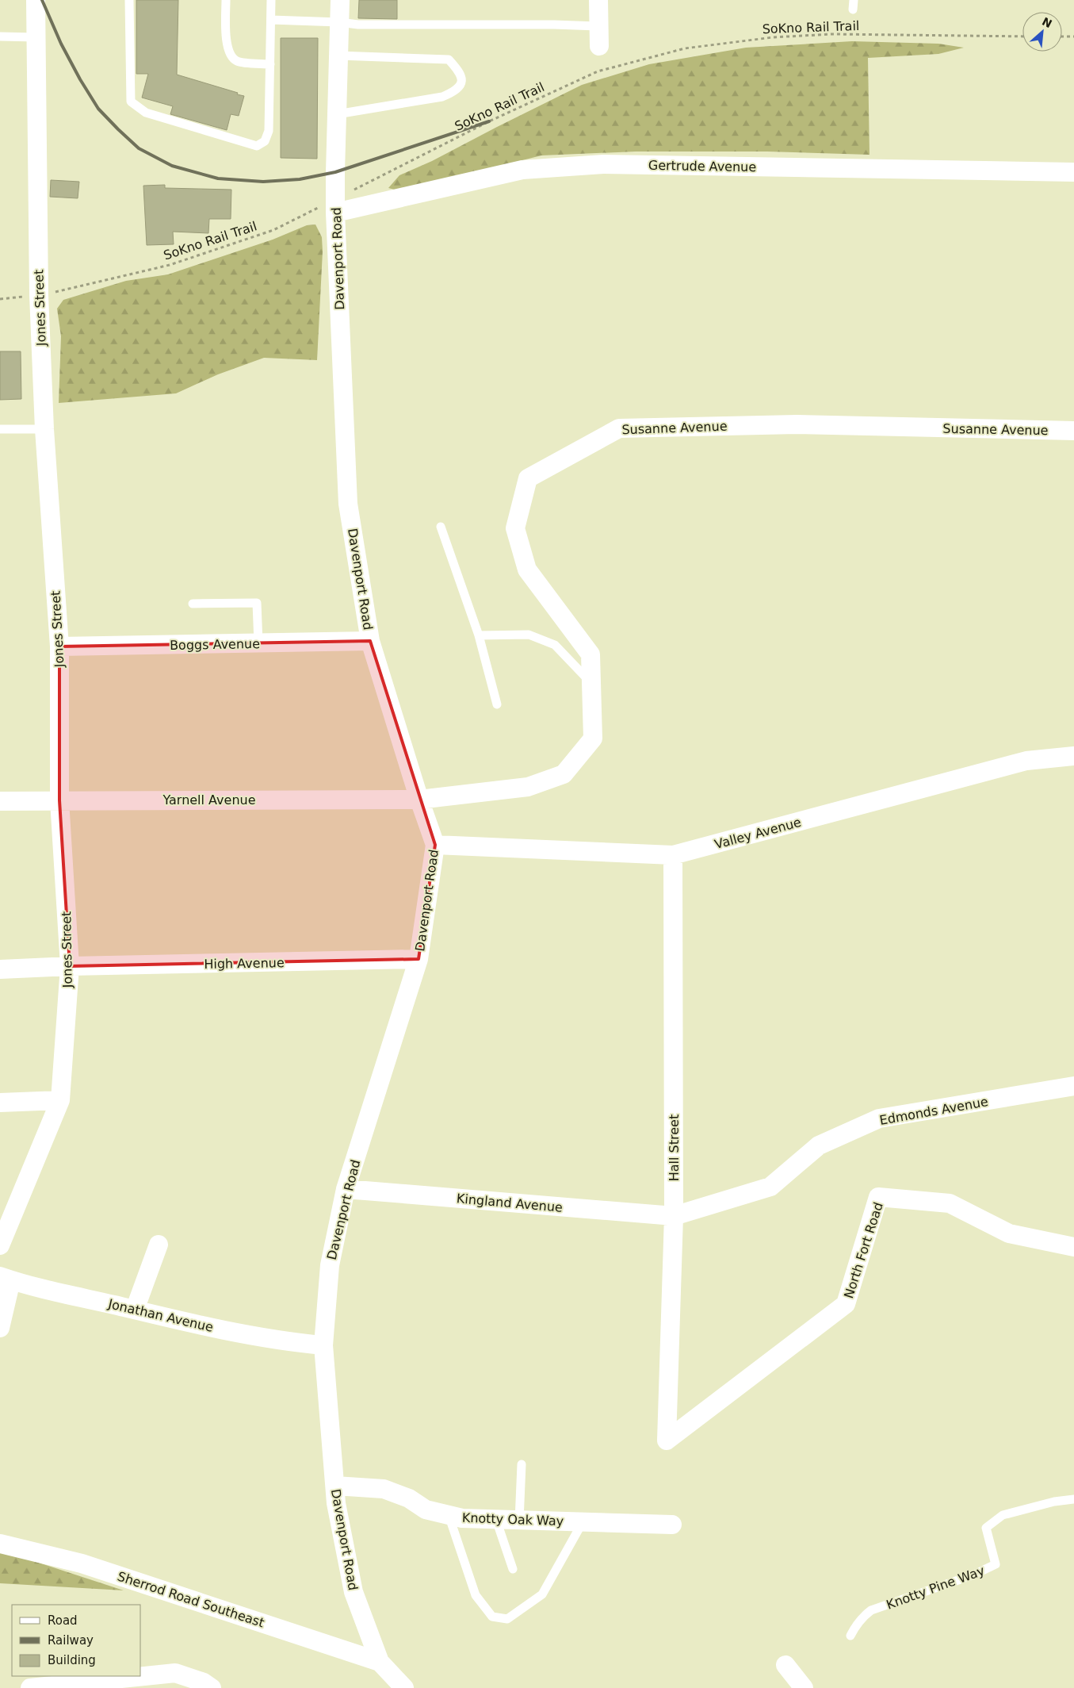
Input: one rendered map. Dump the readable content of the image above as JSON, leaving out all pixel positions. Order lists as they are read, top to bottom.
{
  "streets": {
    "street": [
      "Gertrude Avenue",
      "Davenport Road",
      "Jones Street",
      "Susanne Avenue",
      "Boggs Avenue",
      "Yarnell Avenue",
      "Valley Avenue",
      "High Avenue",
      "Edmonds Avenue",
      "Hall Street",
      "Kingland Avenue",
      "North Fort Road",
      "Jonathan Avenue",
      "Knotty Oak Way",
      "Sherrod Road Southeast"
    ],
    "lane": ["Knotty Pine Way"],
    "path": ["SoKno Rail Trail"]
  },
  "crossings": [
    ["SoKno Rail Trail", "Gertrude Avenue"],
    ["SoKno Rail Trail", "Davenport Road"],
    ["SoKno Rail Trail", "Jones Street"],
    ["Gertrude Avenue", "Davenport Road"],
    ["Davenport Road", "Susanne Avenue"],
    ["Davenport Road", "Boggs Avenue"],
    ["Davenport Road", "Yarnell Avenue"],
    ["Davenport Road", "Valley Avenue"],
    ["Davenport Road", "High Avenue"],
    ["Davenport Road", "Kingland Avenue"],
    ["Davenport Road", "Jonathan Avenue"],
    ["Davenport Road", "Knotty Oak Way"],
    ["Davenport Road", "Sherrod Road Southeast"],
    ["Jones Street", "Boggs Avenue"],
    ["Jones Street", "Yarnell Avenue"],
    ["Jones Street", "High Avenue"],
    ["Susanne Avenue", "Yarnell Avenue"],
    ["Valley Avenue", "Hall Street"],
    ["Edmonds Avenue", "Hall Street"],
    ["Edmonds Avenue", "Kingland Avenue"],
    ["Hall Street", "Kingland Avenue"],
    ["Hall Street", "North Fort Road"]
  ],
  "legend": ["Road", "Railway", "Building"],
  "north": "top right"
}
